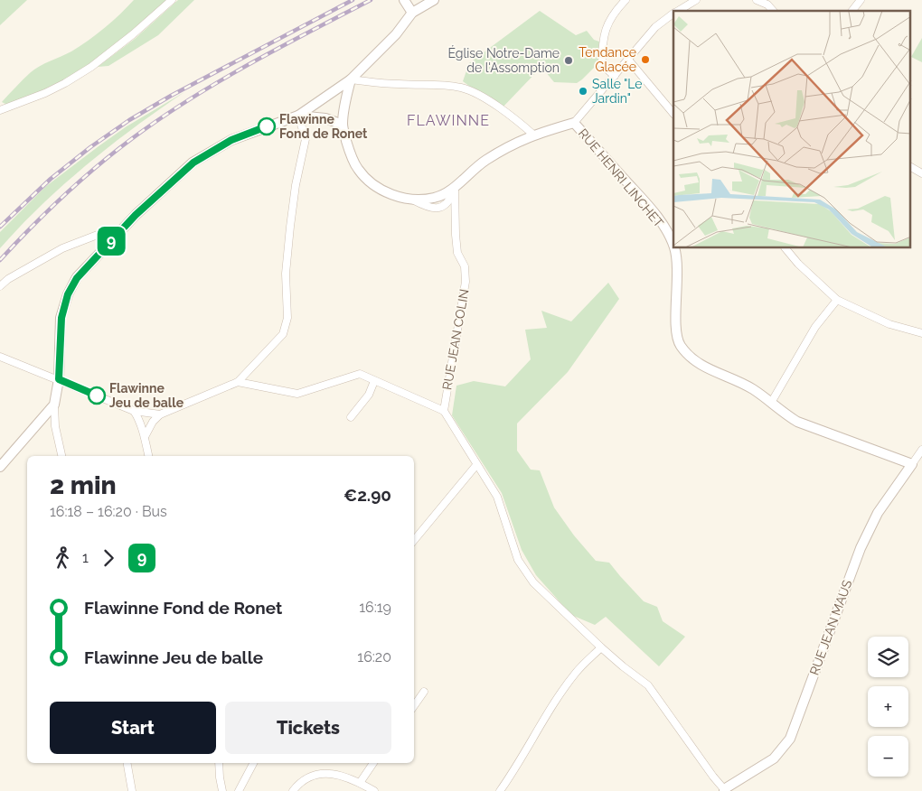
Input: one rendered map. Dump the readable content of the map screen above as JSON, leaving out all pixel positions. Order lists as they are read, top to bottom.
{
  "streets": {
    "street": ["RUE HENRI LINCHET", "RUE JEAN COLIN", "RUE JEAN MAUS"]
  },
  "crossings": [
    ["RUE HENRI LINCHET", "RUE JEAN MAUS"]
  ],
  "districts": ["FLAWINNE"],
  "places": [
    "Tendance Glacée",
    "Église Notre-Dame de l'Assomption",
    "Salle \"Le Jardin\"",
    "Flawinne Fond de Ronet",
    "Flawinne Jeu de balle"
  ],
  "lines": ["bus line 9"],
  "page": {
    "on_map": "9",
    "heading": ["2 min", "16:18 – 16:20 · Bus", "€2.90"],
    "legs": ["1", "9"],
    "list": [
      {
        "name": "Flawinne Fond de Ronet",
        "value": "16:19"
      },
      {
        "name": "Flawinne Jeu de balle",
        "value": "16:20"
      }
    ],
    "map_buttons": ["+", "−"],
    "buttons": ["Start", "Tickets"]
  }
}
